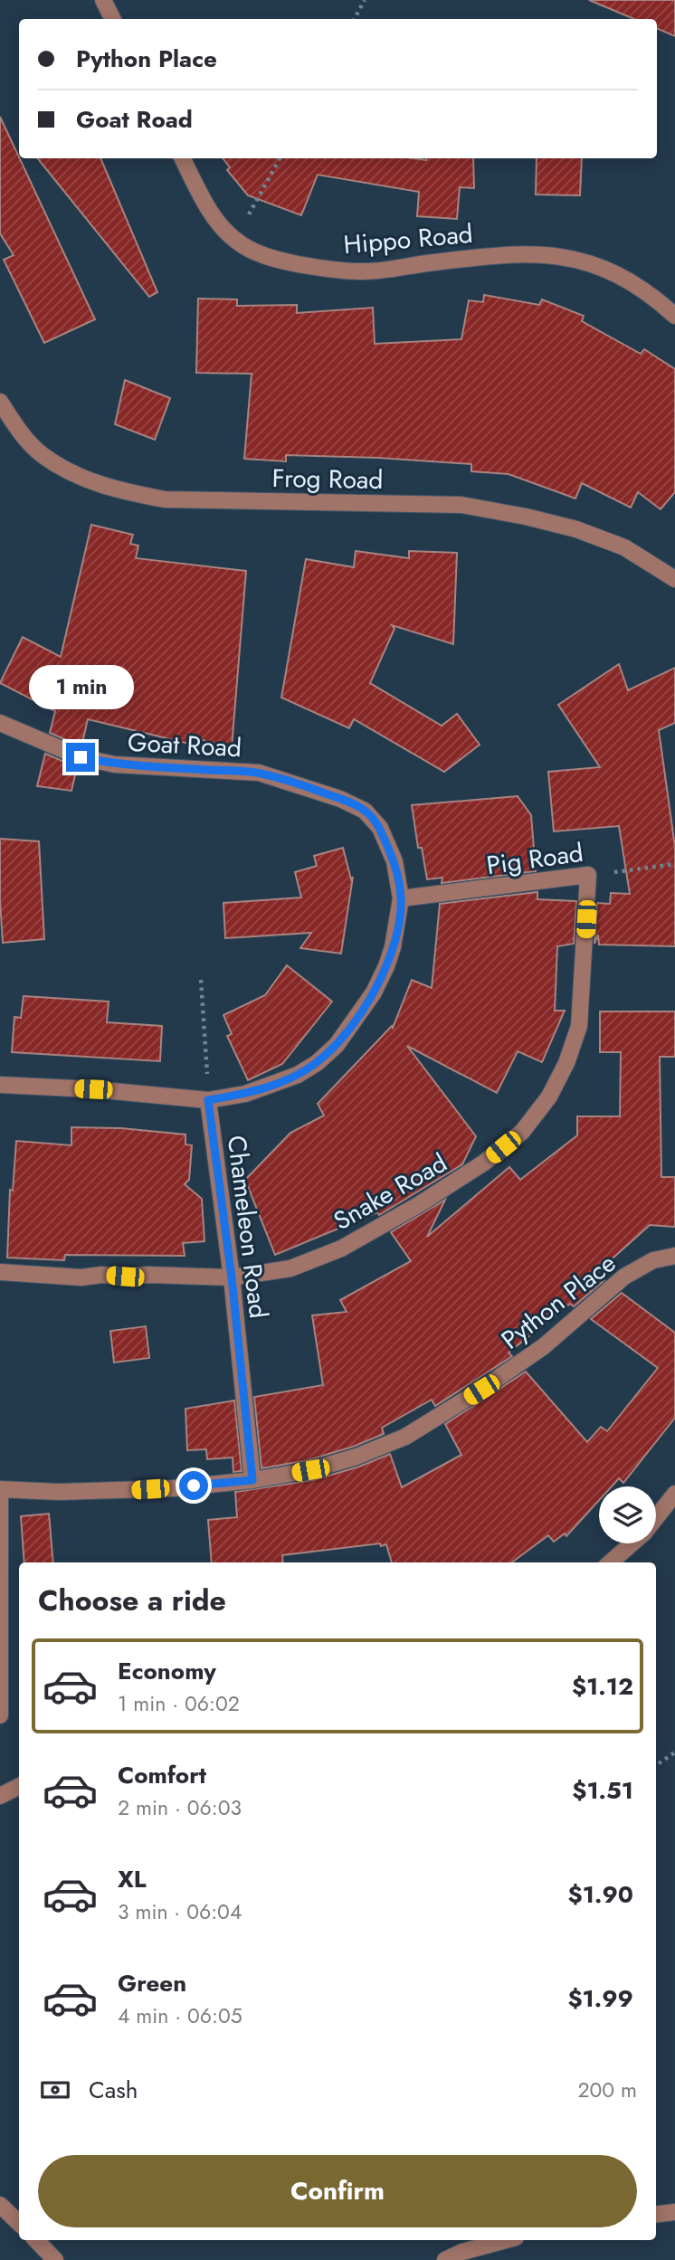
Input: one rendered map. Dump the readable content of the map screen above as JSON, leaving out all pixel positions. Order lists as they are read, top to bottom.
{
  "streets": {
    "street": [
      "Hippo Road",
      "Frog Road",
      "Goat Road",
      "Pig Road",
      "Snake Road",
      "Chameleon Road",
      "Python Place"
    ]
  },
  "crossings": [
    ["Goat Road", "Pig Road"],
    ["Goat Road", "Chameleon Road"],
    ["Pig Road", "Snake Road"],
    ["Snake Road", "Chameleon Road"],
    ["Chameleon Road", "Python Place"]
  ],
  "page": {
    "banner": ["Python Place", "Goat Road"],
    "bubble": "1 min",
    "heading": "Choose a ride",
    "list": [
      {
        "name": "Economy",
        "note": "1 min · 06:02",
        "value": "$1.12"
      },
      {
        "name": "Comfort",
        "note": "2 min · 06:03",
        "value": "$1.51"
      },
      {
        "name": "XL",
        "note": "3 min · 06:04",
        "value": "$1.90"
      },
      {
        "name": "Green",
        "note": "4 min · 06:05",
        "value": "$1.99"
      }
    ],
    "pay": ["Cash", "200 m"],
    "buttons": "Confirm"
  }
}
